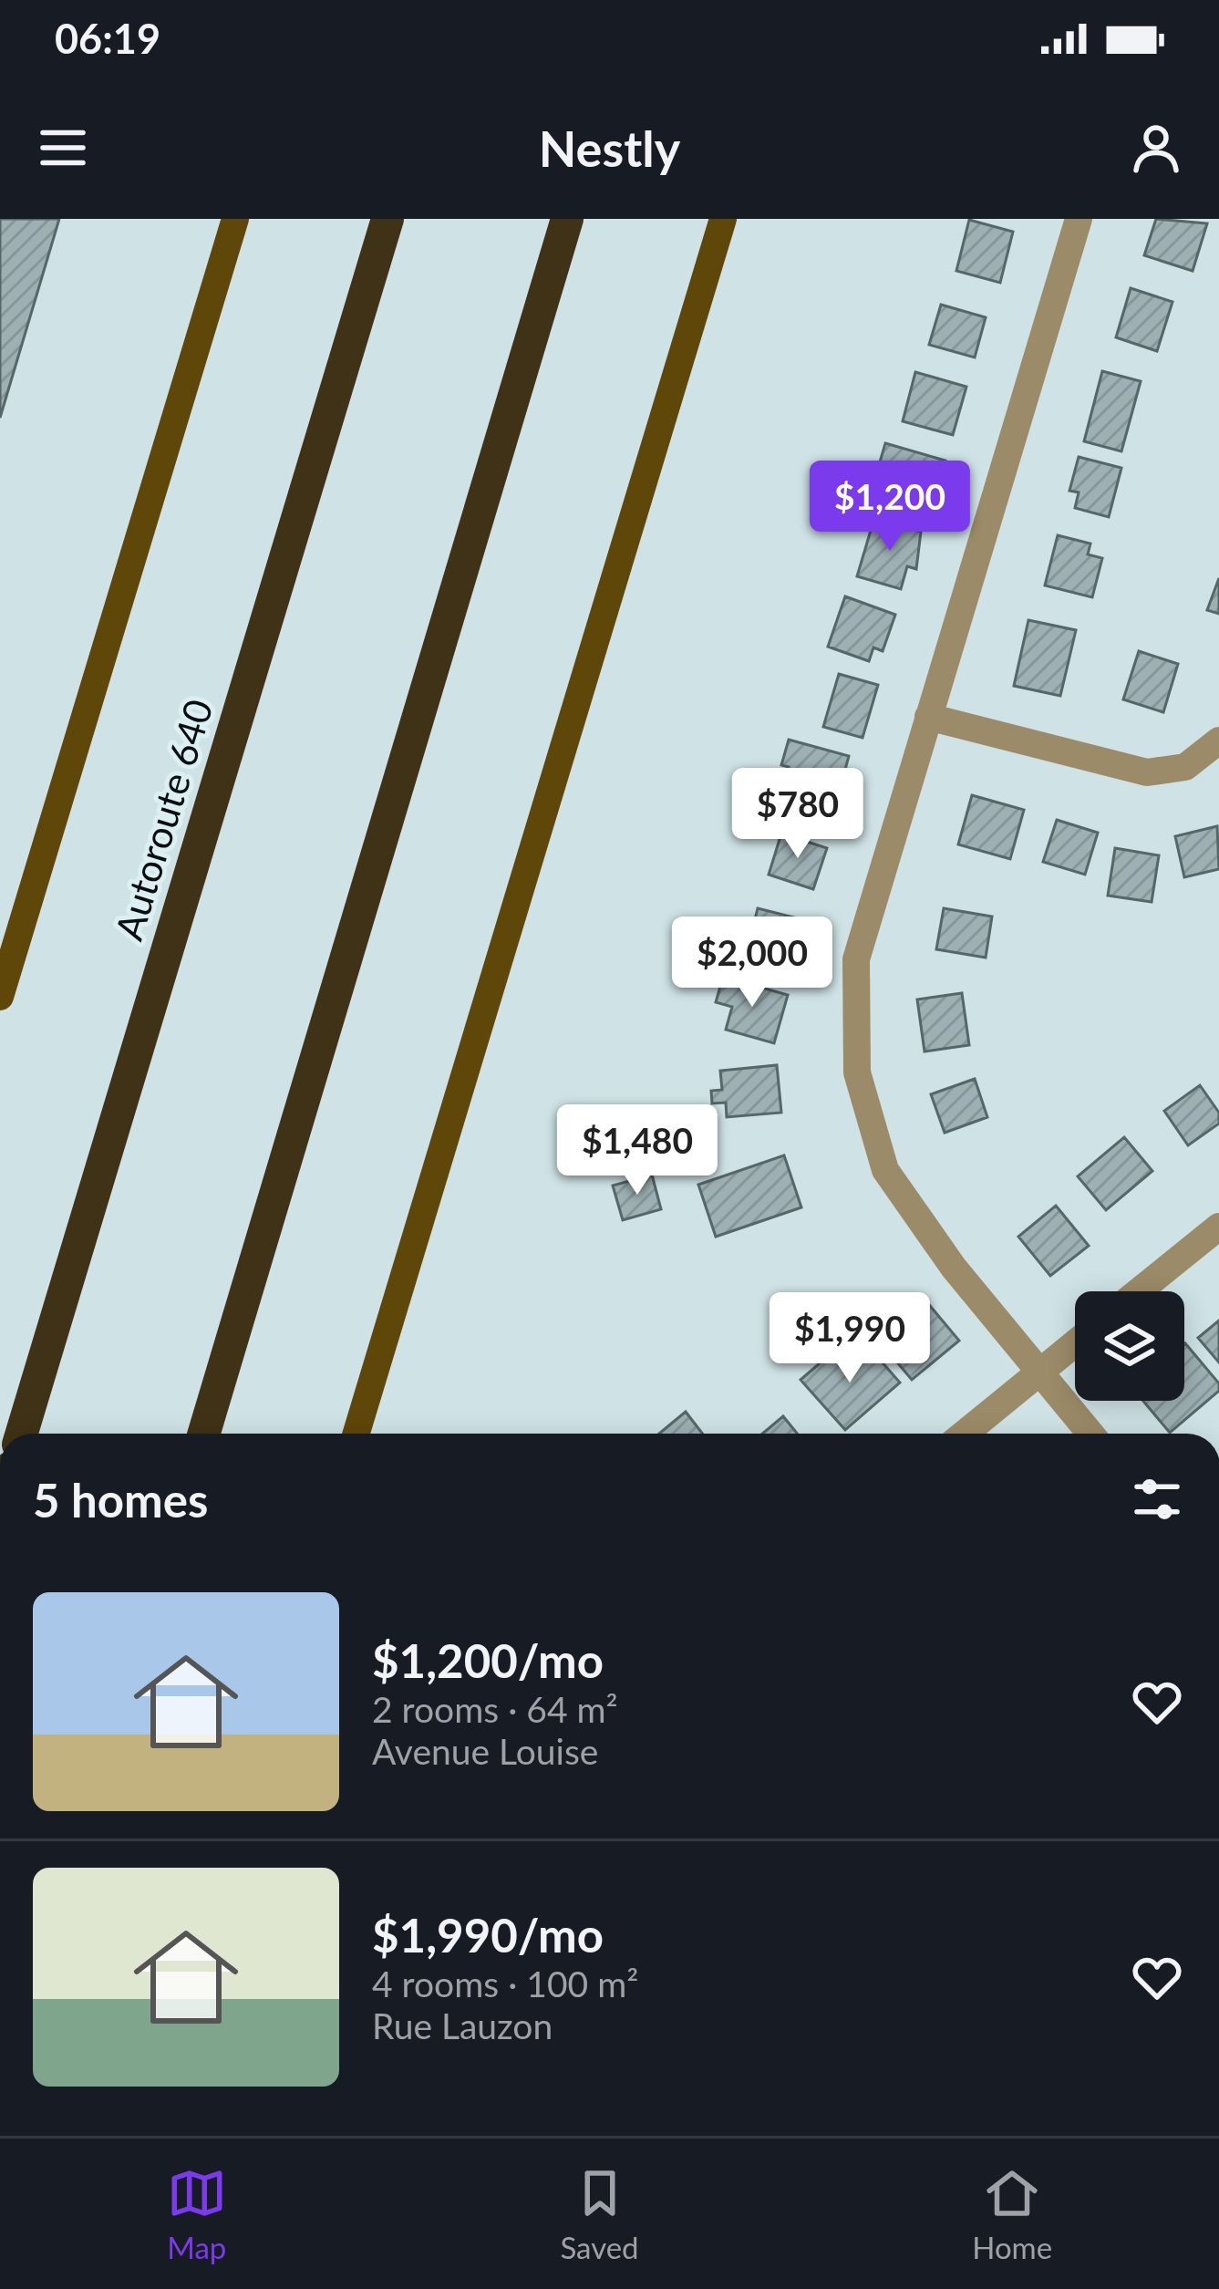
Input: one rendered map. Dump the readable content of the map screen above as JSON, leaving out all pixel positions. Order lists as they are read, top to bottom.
{
  "streets": {
    "highway": ["Autoroute 640"]
  },
  "page": {
    "status": "06:19",
    "header": "Nestly",
    "price": [
      "$1,200",
      "$780",
      "$2,000",
      "$1,480",
      "$1,990"
    ],
    "heading": "5 homes",
    "list": [
      {
        "name": "$1,200/mo",
        "note": "2 rooms · 64 m² · Avenue Louise"
      },
      {
        "name": "$1,990/mo",
        "note": "4 rooms · 100 m² · Rue Lauzon"
      }
    ],
    "tabs": ["Map", "Saved", "Home"]
  }
}
